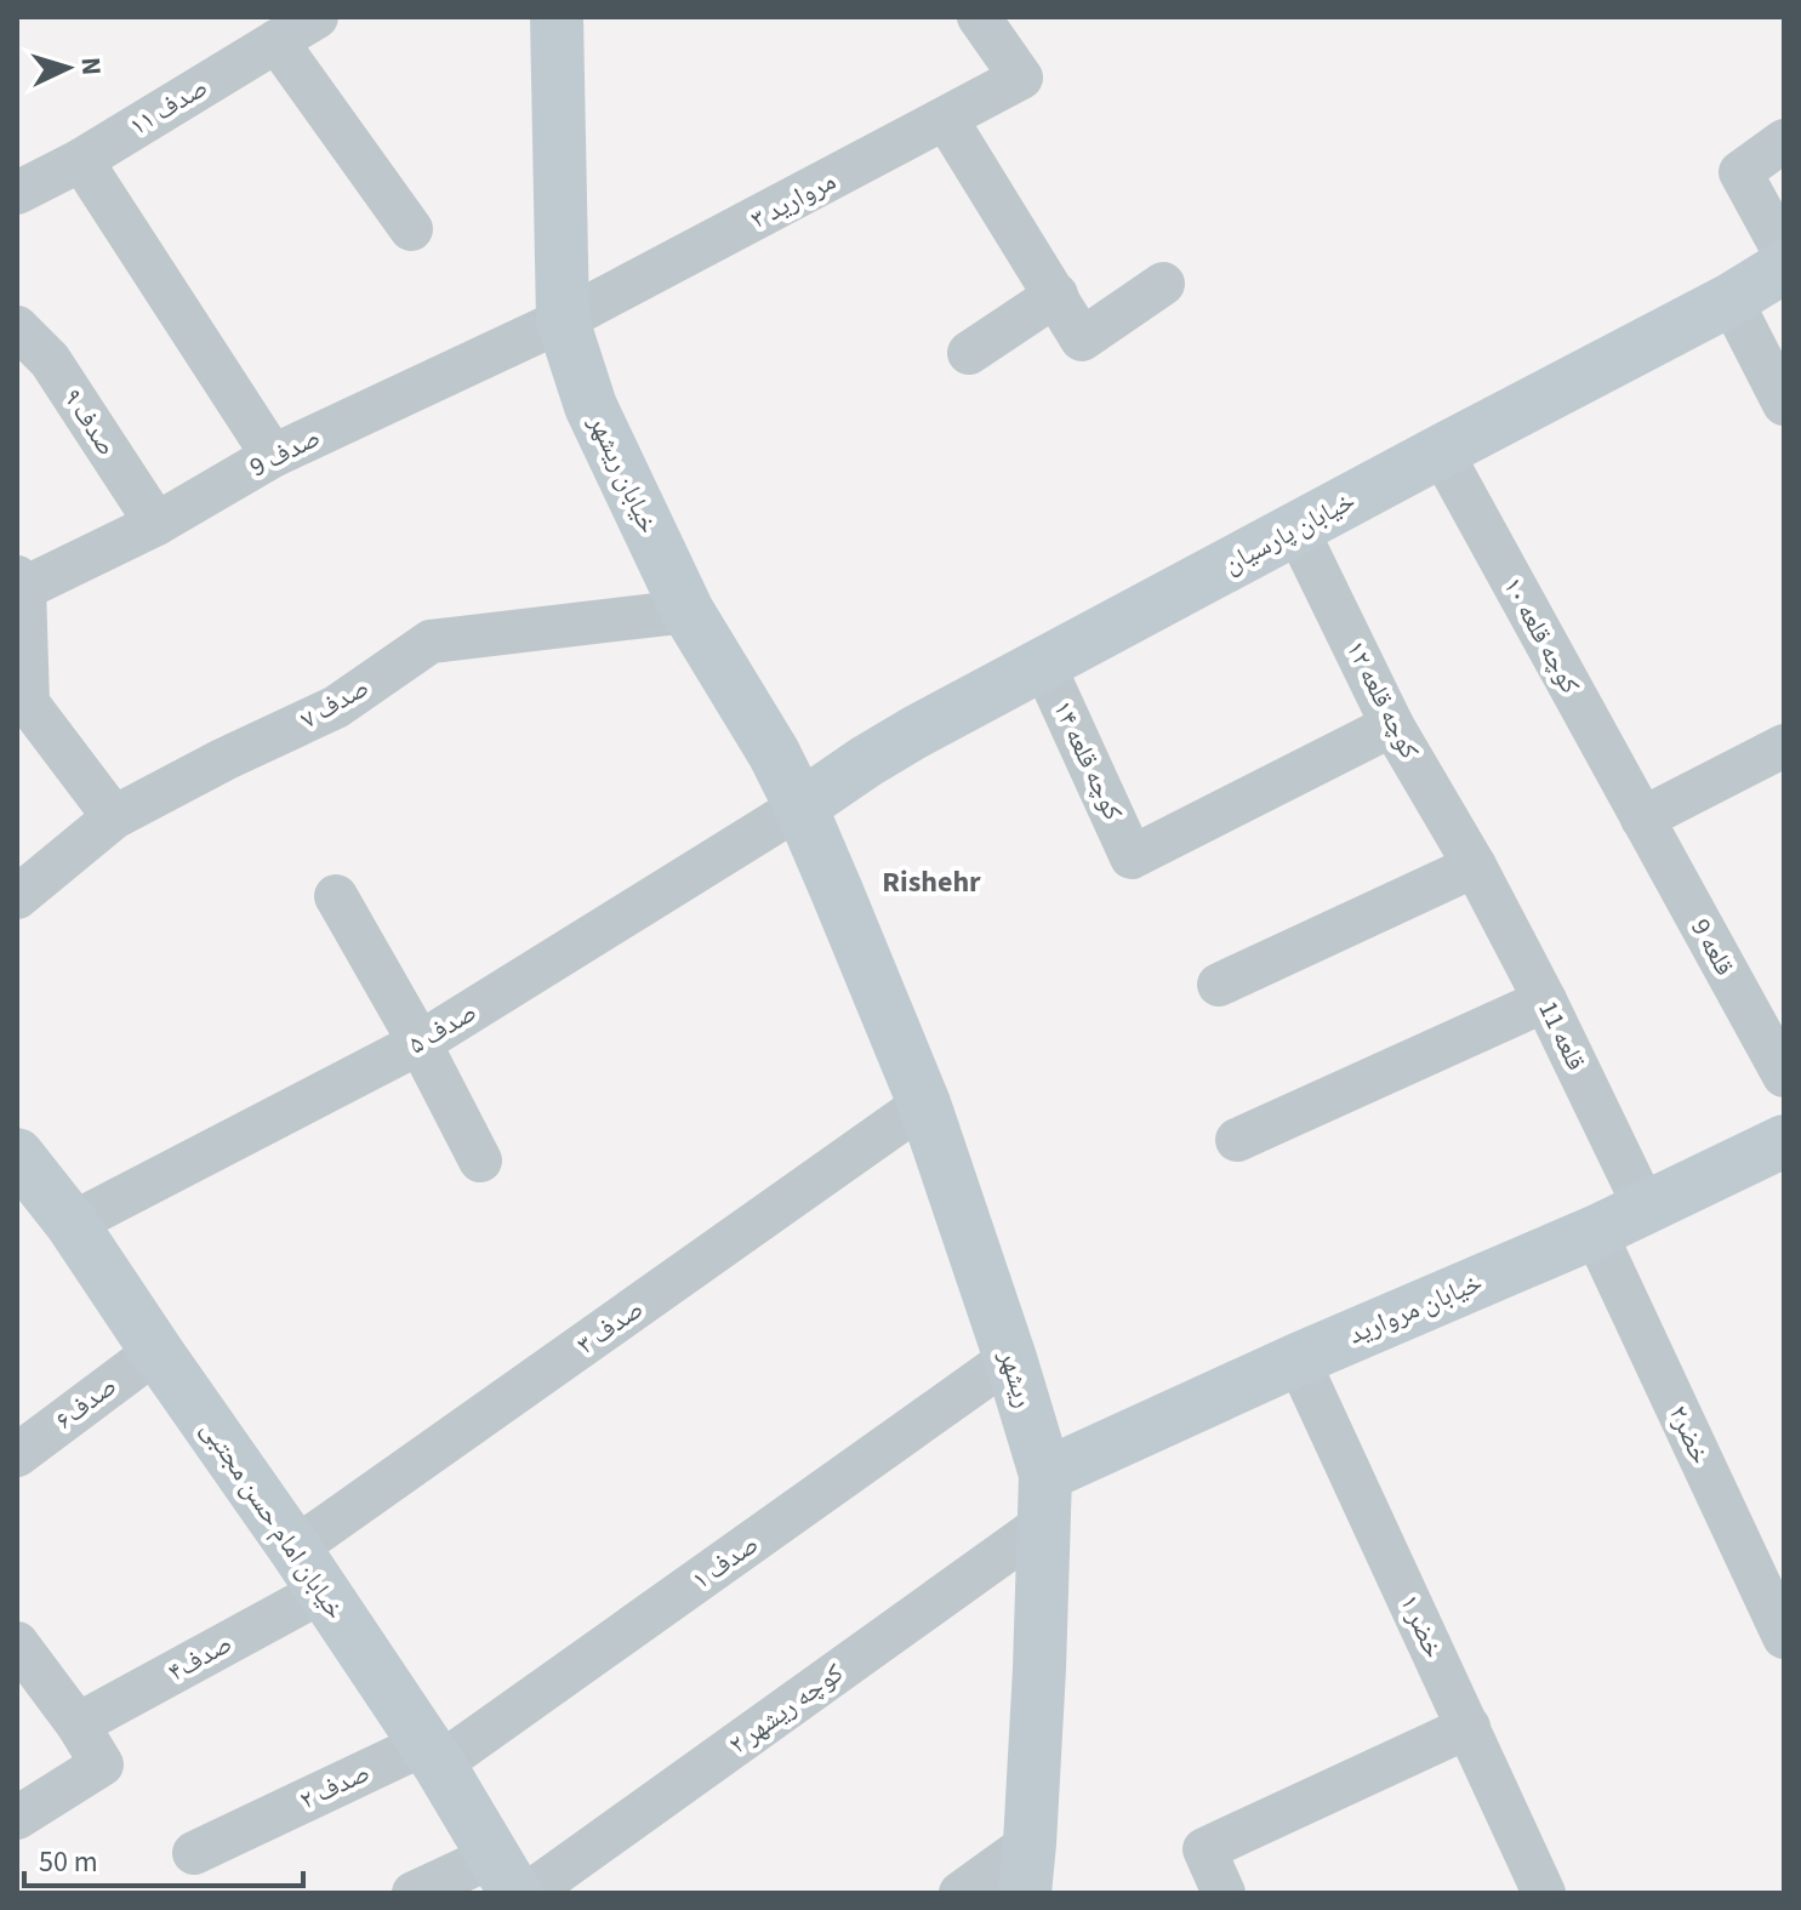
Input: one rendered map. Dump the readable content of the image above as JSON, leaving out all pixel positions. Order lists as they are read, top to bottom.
{
  "streets": {
    "street": [
      "صدف ۱۱",
      "مروارید ۳",
      "صدف ۹",
      "صدف 9",
      "خیابان ریشهر",
      "خیابان پارسیان",
      "کوچه قلعه ۱۰",
      "کوچه قلعه ۱۲",
      "صدف ۷",
      "کوچه قلعه ۱۴",
      "قلعه 9",
      "صدف ۵",
      "قلعه 11",
      "خیابان مروارید",
      "صدف ۳",
      "ریشهر",
      "صدف۶",
      "خضر۲",
      "خیابان امام حسن مجتبی",
      "صدف ۱",
      "خضر ۱",
      "صدف۴",
      "کوچه ریشهر ۲",
      "صدف ۲"
    ]
  },
  "crossings": [
    ["مروارید ۳", "صدف 9"],
    ["مروارید ۳", "خیابان ریشهر"],
    ["صدف ۹", "صدف 9"],
    ["صدف 9", "خیابان ریشهر"],
    ["خیابان ریشهر", "خیابان پارسیان"],
    ["خیابان ریشهر", "صدف ۷"],
    ["خیابان ریشهر", "صدف ۵"],
    ["خیابان ریشهر", "ریشهر"],
    ["خیابان پارسیان", "کوچه قلعه ۱۰"],
    ["خیابان پارسیان", "کوچه قلعه ۱۲"],
    ["خیابان پارسیان", "کوچه قلعه ۱۴"],
    ["خیابان پارسیان", "صدف ۵"],
    ["کوچه قلعه ۱۰", "قلعه 9"],
    ["کوچه قلعه ۱۲", "کوچه قلعه ۱۴"],
    ["کوچه قلعه ۱۲", "قلعه 11"],
    ["صدف ۵", "خیابان امام حسن مجتبی"],
    ["قلعه 11", "خیابان مروارید"],
    ["خیابان مروارید", "ریشهر"],
    ["خیابان مروارید", "خضر۲"],
    ["خیابان مروارید", "خضر ۱"],
    ["خیابان مروارید", "کوچه ریشهر ۲"],
    ["صدف ۳", "ریشهر"],
    ["صدف ۳", "خیابان امام حسن مجتبی"],
    ["صدف ۳", "صدف۴"],
    ["ریشهر", "صدف ۱"],
    ["ریشهر", "کوچه ریشهر ۲"],
    ["صدف۶", "خیابان امام حسن مجتبی"],
    ["خیابان امام حسن مجتبی", "صدف ۱"],
    ["خیابان امام حسن مجتبی", "صدف۴"],
    ["خیابان امام حسن مجتبی", "کوچه ریشهر ۲"],
    ["خیابان امام حسن مجتبی", "صدف ۲"],
    ["صدف ۱", "صدف ۲"]
  ],
  "districts": ["Rishehr"],
  "scale_bar": "50 m",
  "north": "right"
}
